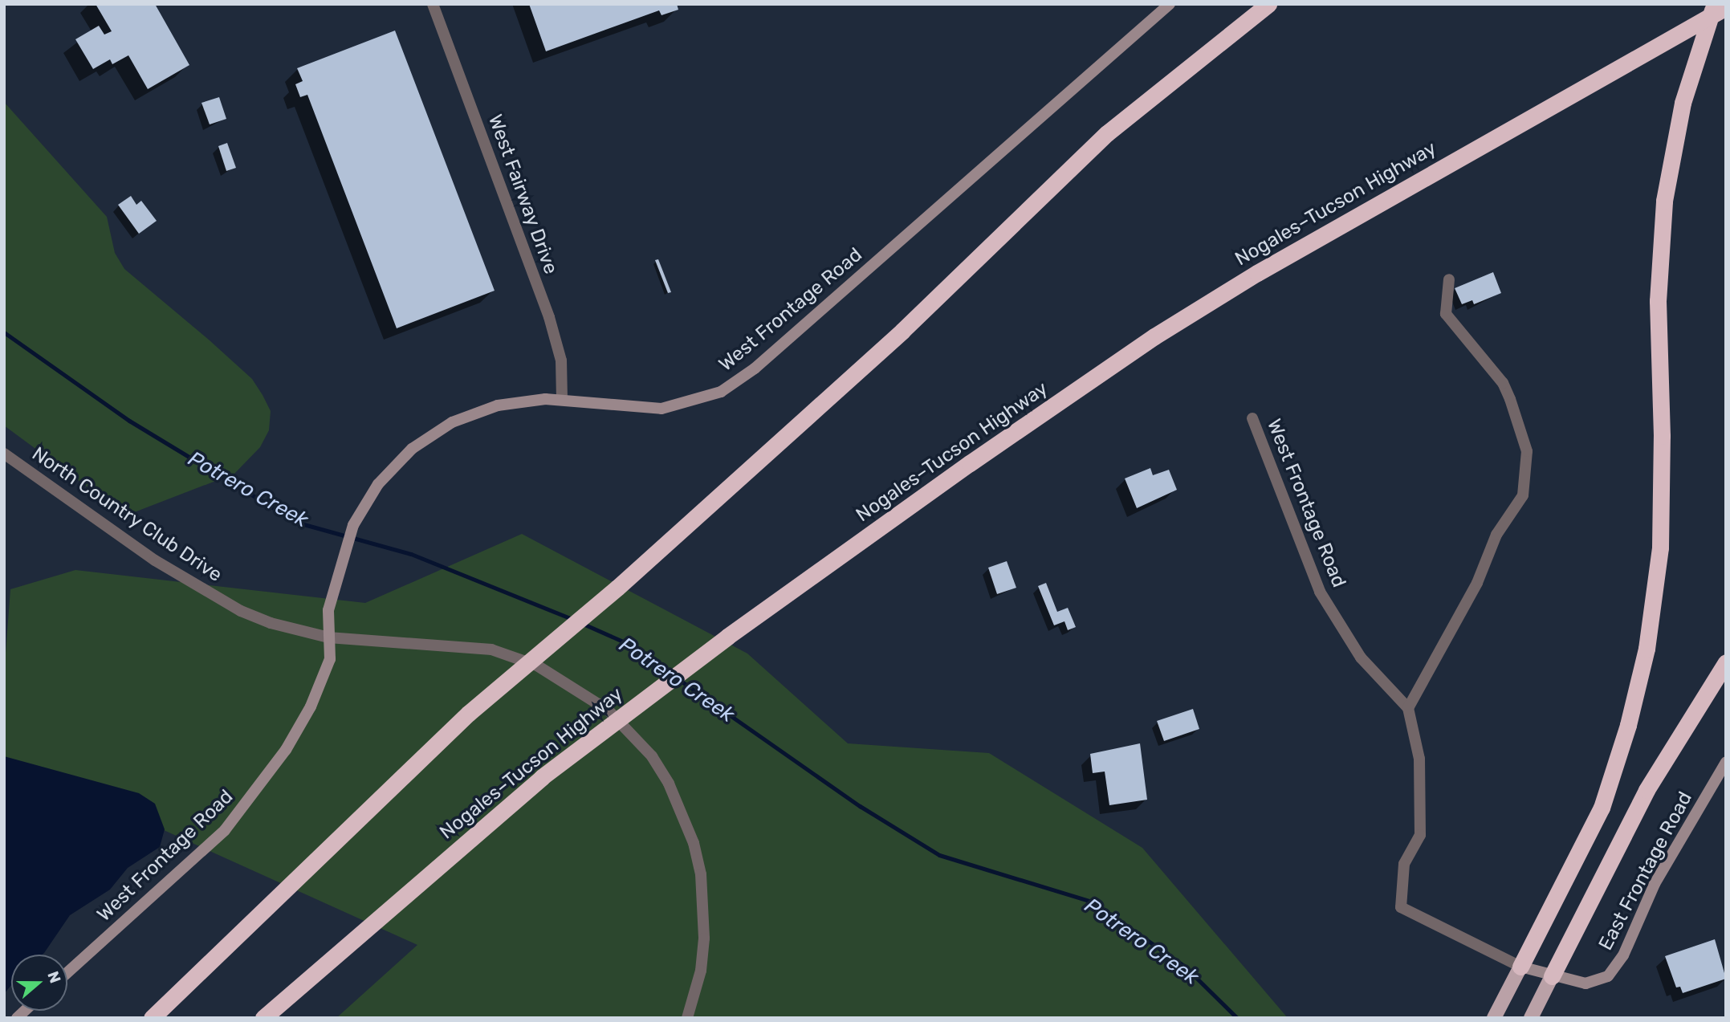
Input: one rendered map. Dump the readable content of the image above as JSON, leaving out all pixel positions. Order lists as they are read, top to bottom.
{
  "streets": {
    "highway": ["Nogales–Tucson Highway"],
    "street": [
      "West Fairway Drive",
      "West Frontage Road",
      "North Country Club Drive",
      "East Frontage Road"
    ]
  },
  "crossings": [
    ["West Fairway Drive", "West Frontage Road"],
    ["West Frontage Road", "North Country Club Drive"],
    ["West Frontage Road", "East Frontage Road"]
  ],
  "water": ["Potrero Creek"],
  "north": "right"
}
